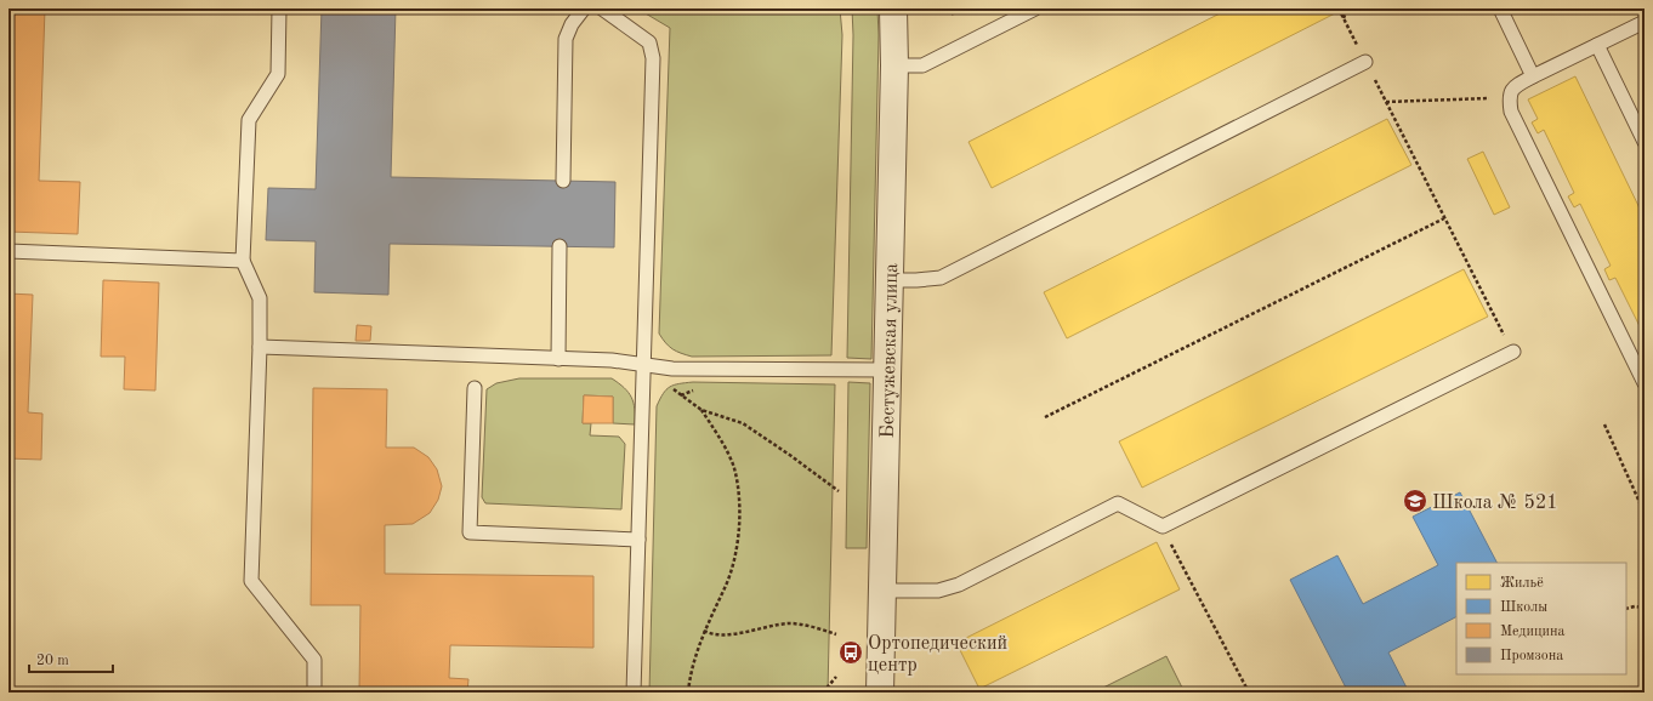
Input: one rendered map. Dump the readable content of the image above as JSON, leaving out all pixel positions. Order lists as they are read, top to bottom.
{
  "streets": {
    "street": ["Бестужевская улица"]
  },
  "places": {
    "school or university": ["Школа № 521"],
    "bus stop": ["Ортопедический центр"]
  },
  "legend": [
    "Жильё",
    "Школы",
    "Медицина",
    "Промзона"
  ],
  "scale_bar": "20 m"
}
